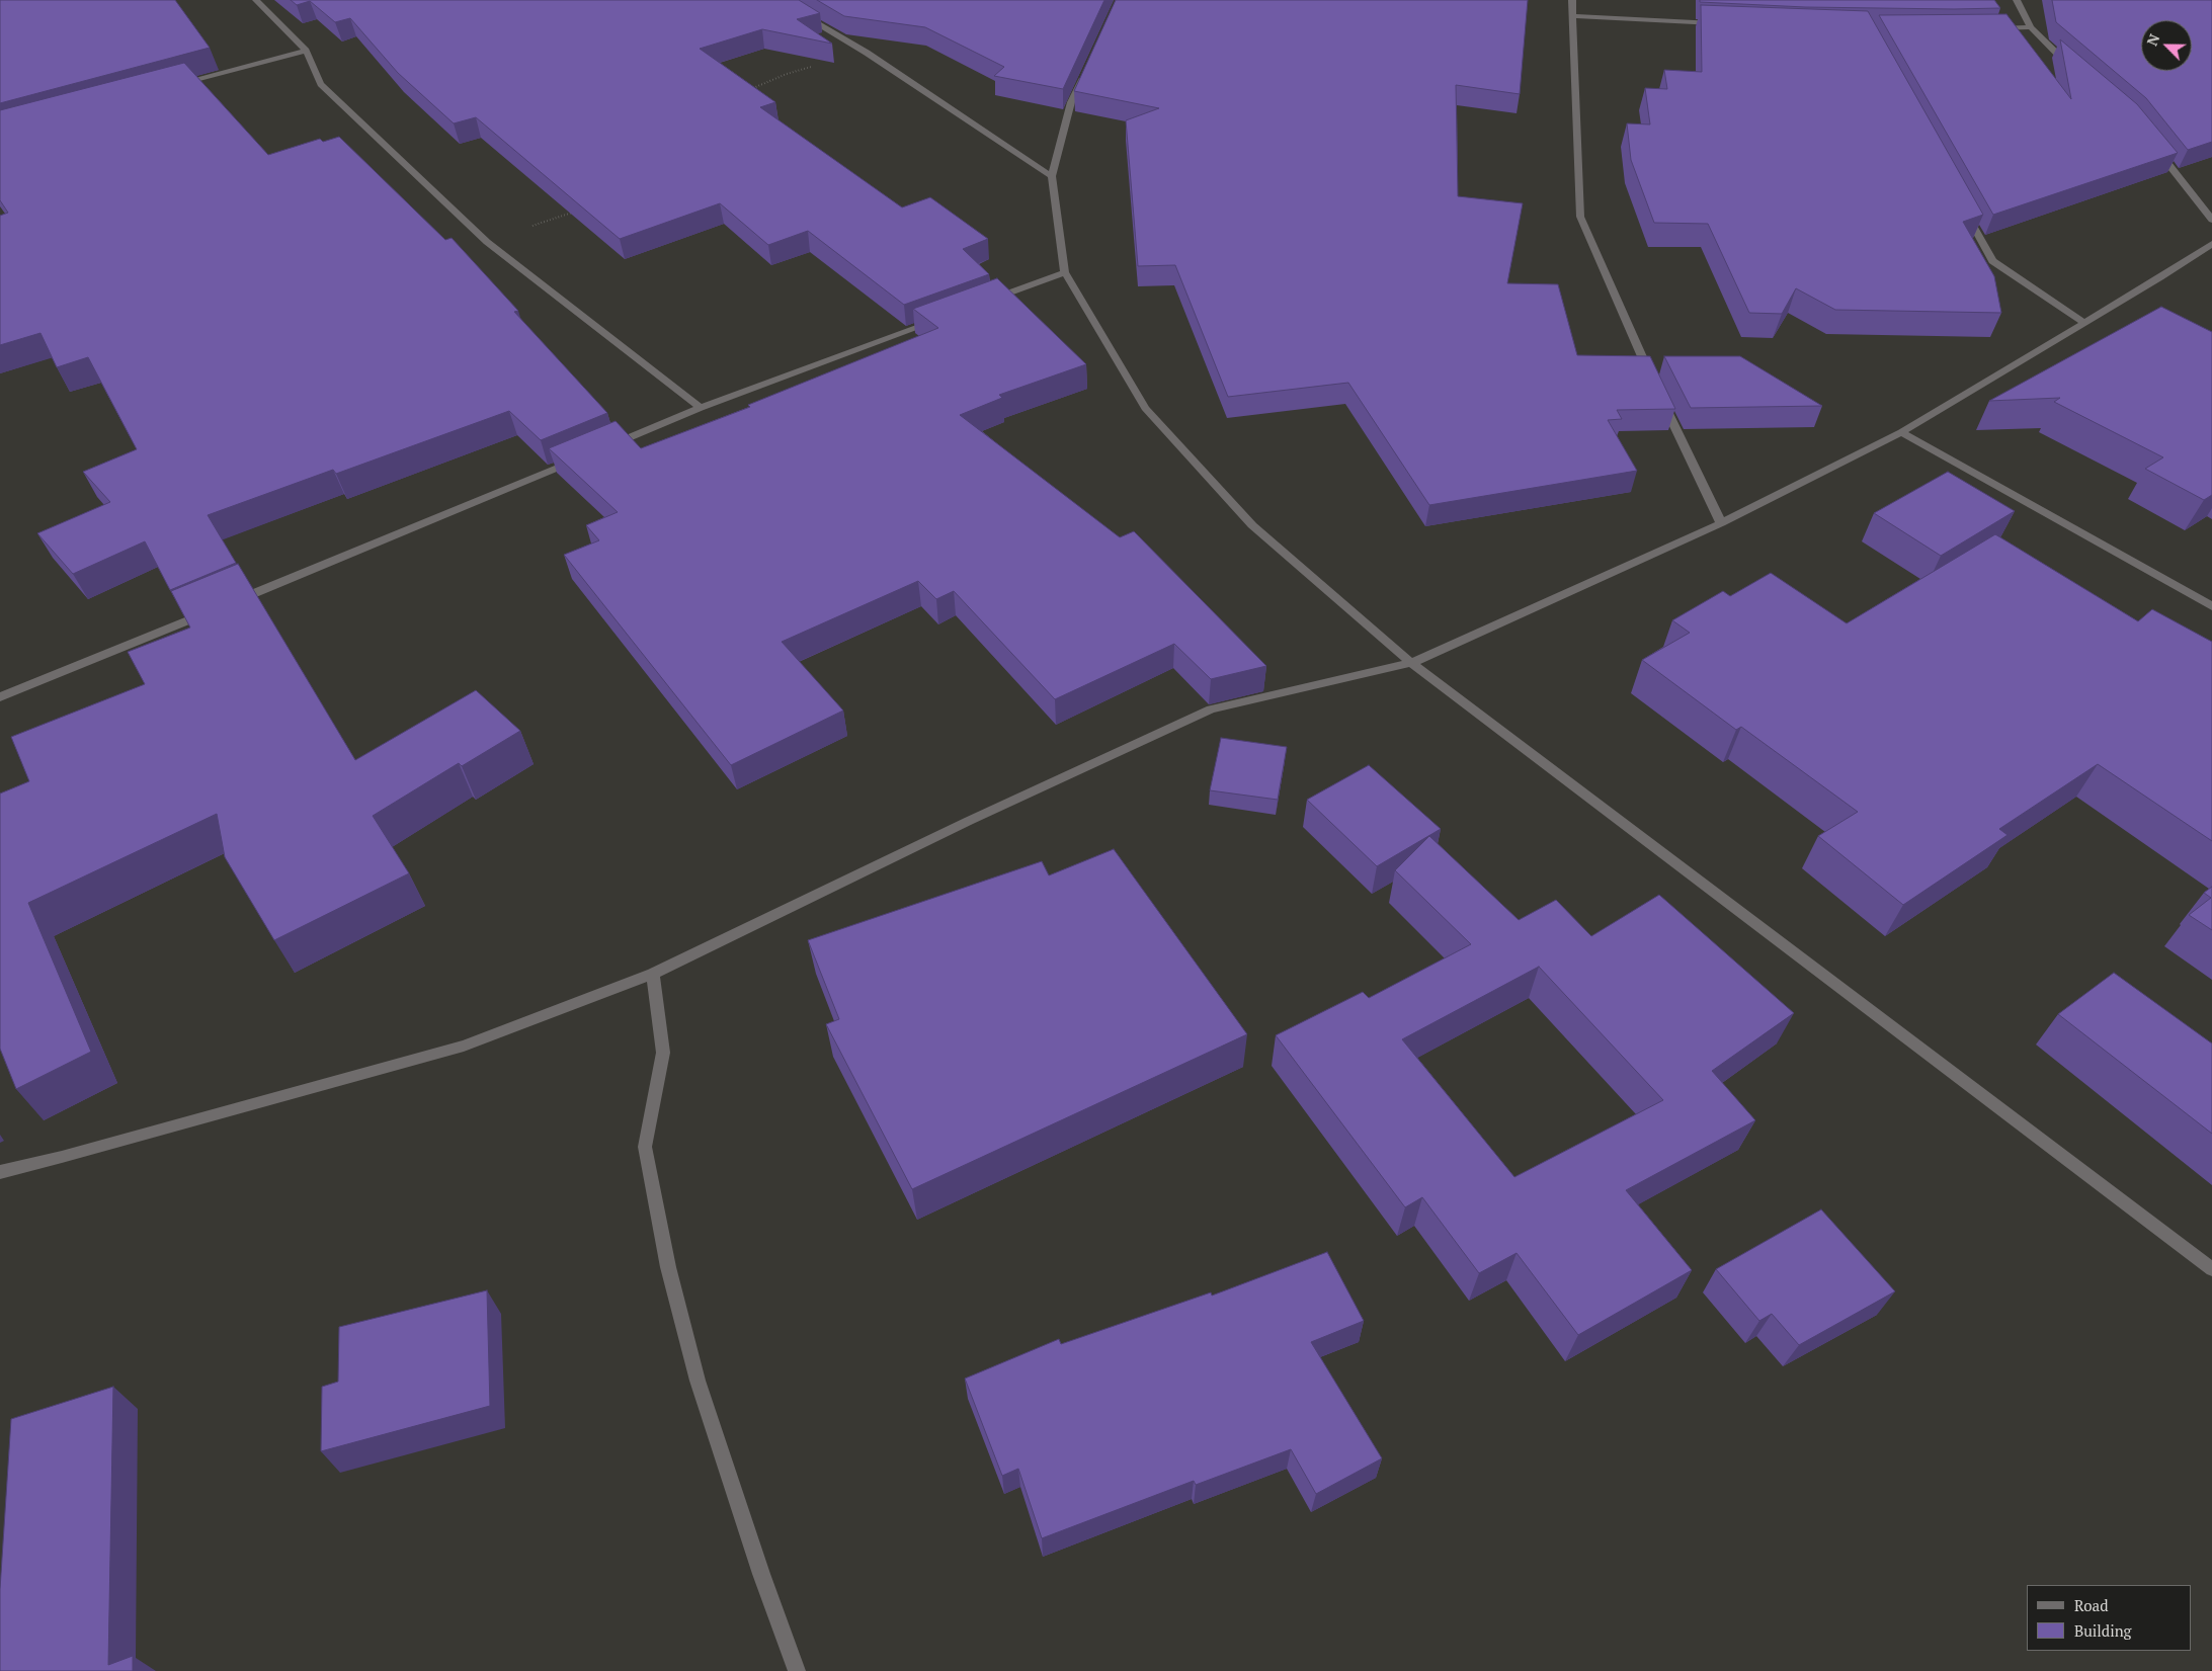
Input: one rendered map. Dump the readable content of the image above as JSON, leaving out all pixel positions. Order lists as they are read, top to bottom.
{
  "legend": ["Road", "Building"],
  "north": "top left"
}
